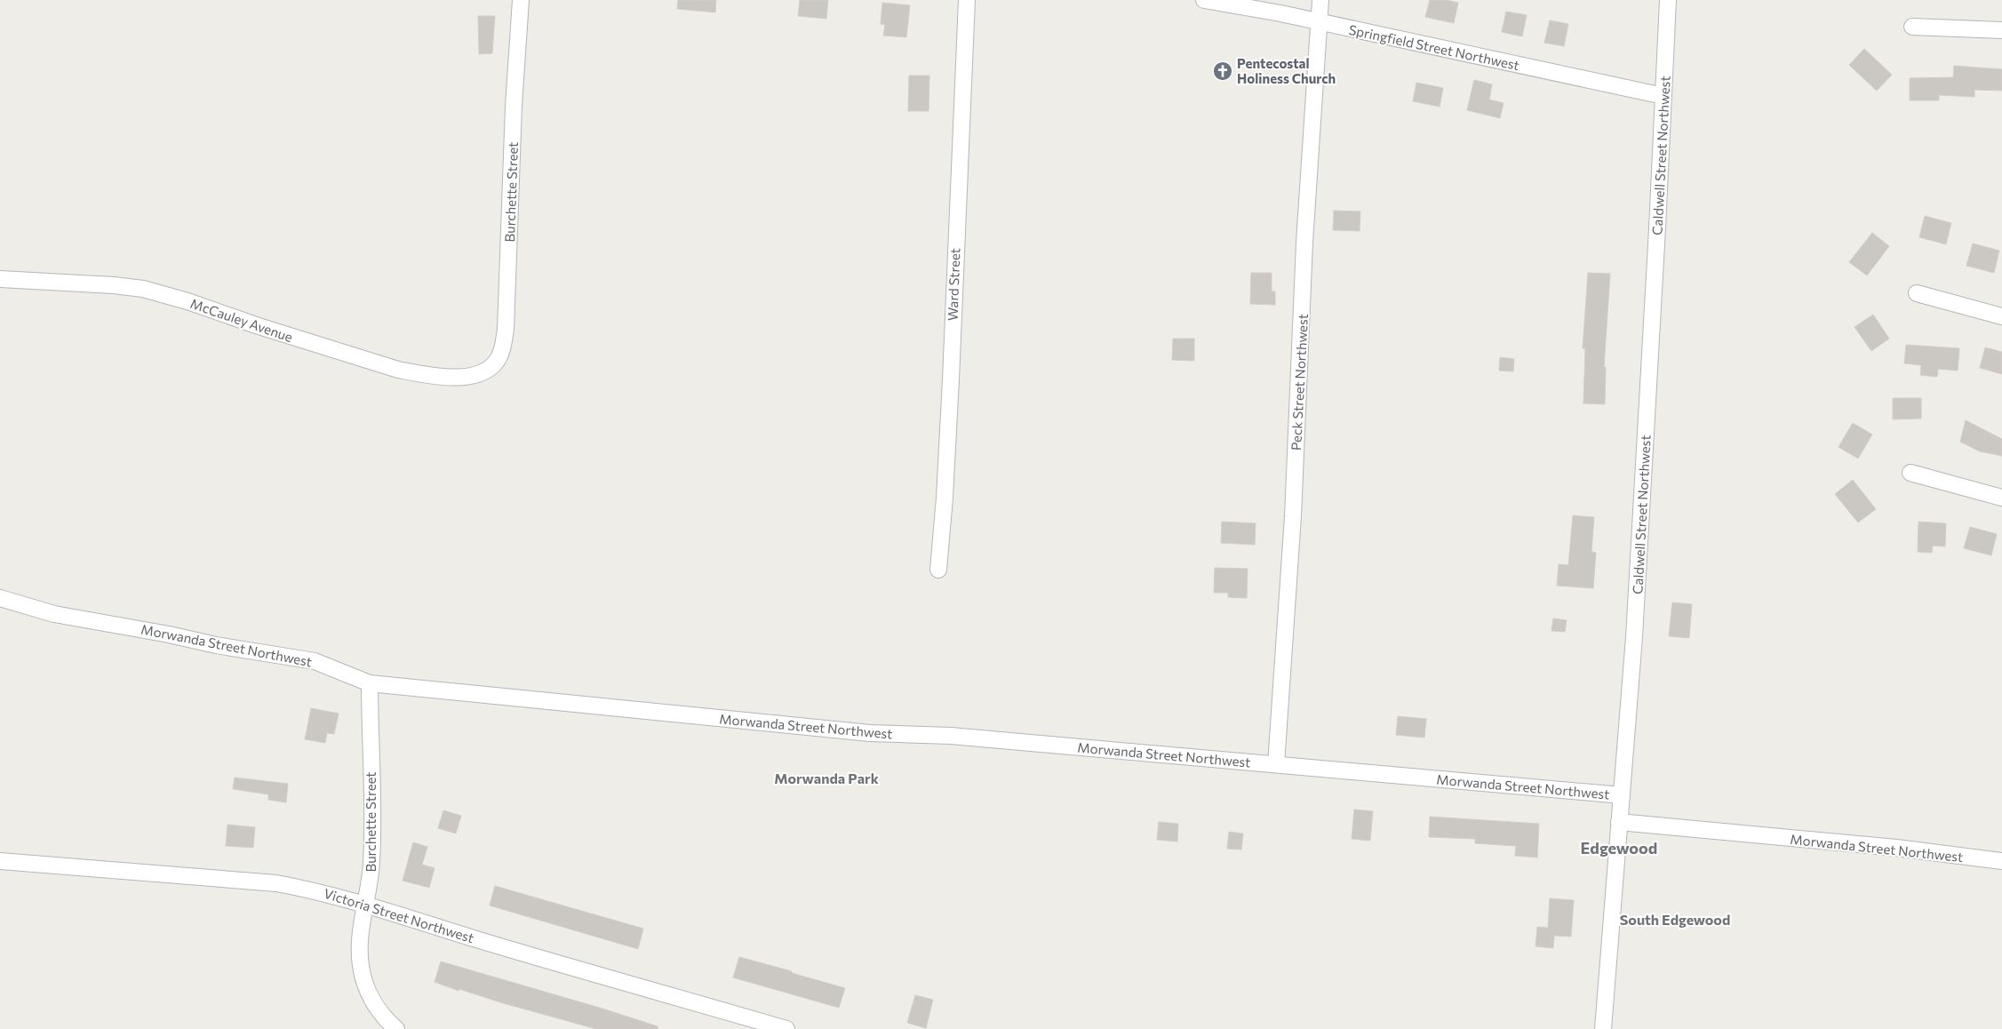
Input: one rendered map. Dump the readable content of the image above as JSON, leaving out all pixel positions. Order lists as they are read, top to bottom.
{
  "streets": {
    "street": [
      "Springfield Street Northwest",
      "Caldwell Street Northwest",
      "Burchette Street",
      "Ward Street",
      "McCauley Avenue",
      "Peck Street Northwest",
      "Morwanda Street Northwest",
      "Victoria Street Northwest"
    ]
  },
  "crossings": [
    ["Springfield Street Northwest", "Caldwell Street Northwest"],
    ["Springfield Street Northwest", "Peck Street Northwest"],
    ["Caldwell Street Northwest", "Morwanda Street Northwest"],
    ["Burchette Street", "McCauley Avenue"],
    ["Burchette Street", "Morwanda Street Northwest"],
    ["Burchette Street", "Victoria Street Northwest"],
    ["Peck Street Northwest", "Morwanda Street Northwest"]
  ],
  "districts": ["Morwanda Park", "Edgewood", "South Edgewood"],
  "places": {
    "church": ["Pentecostal Holiness Church"]
  }
}
